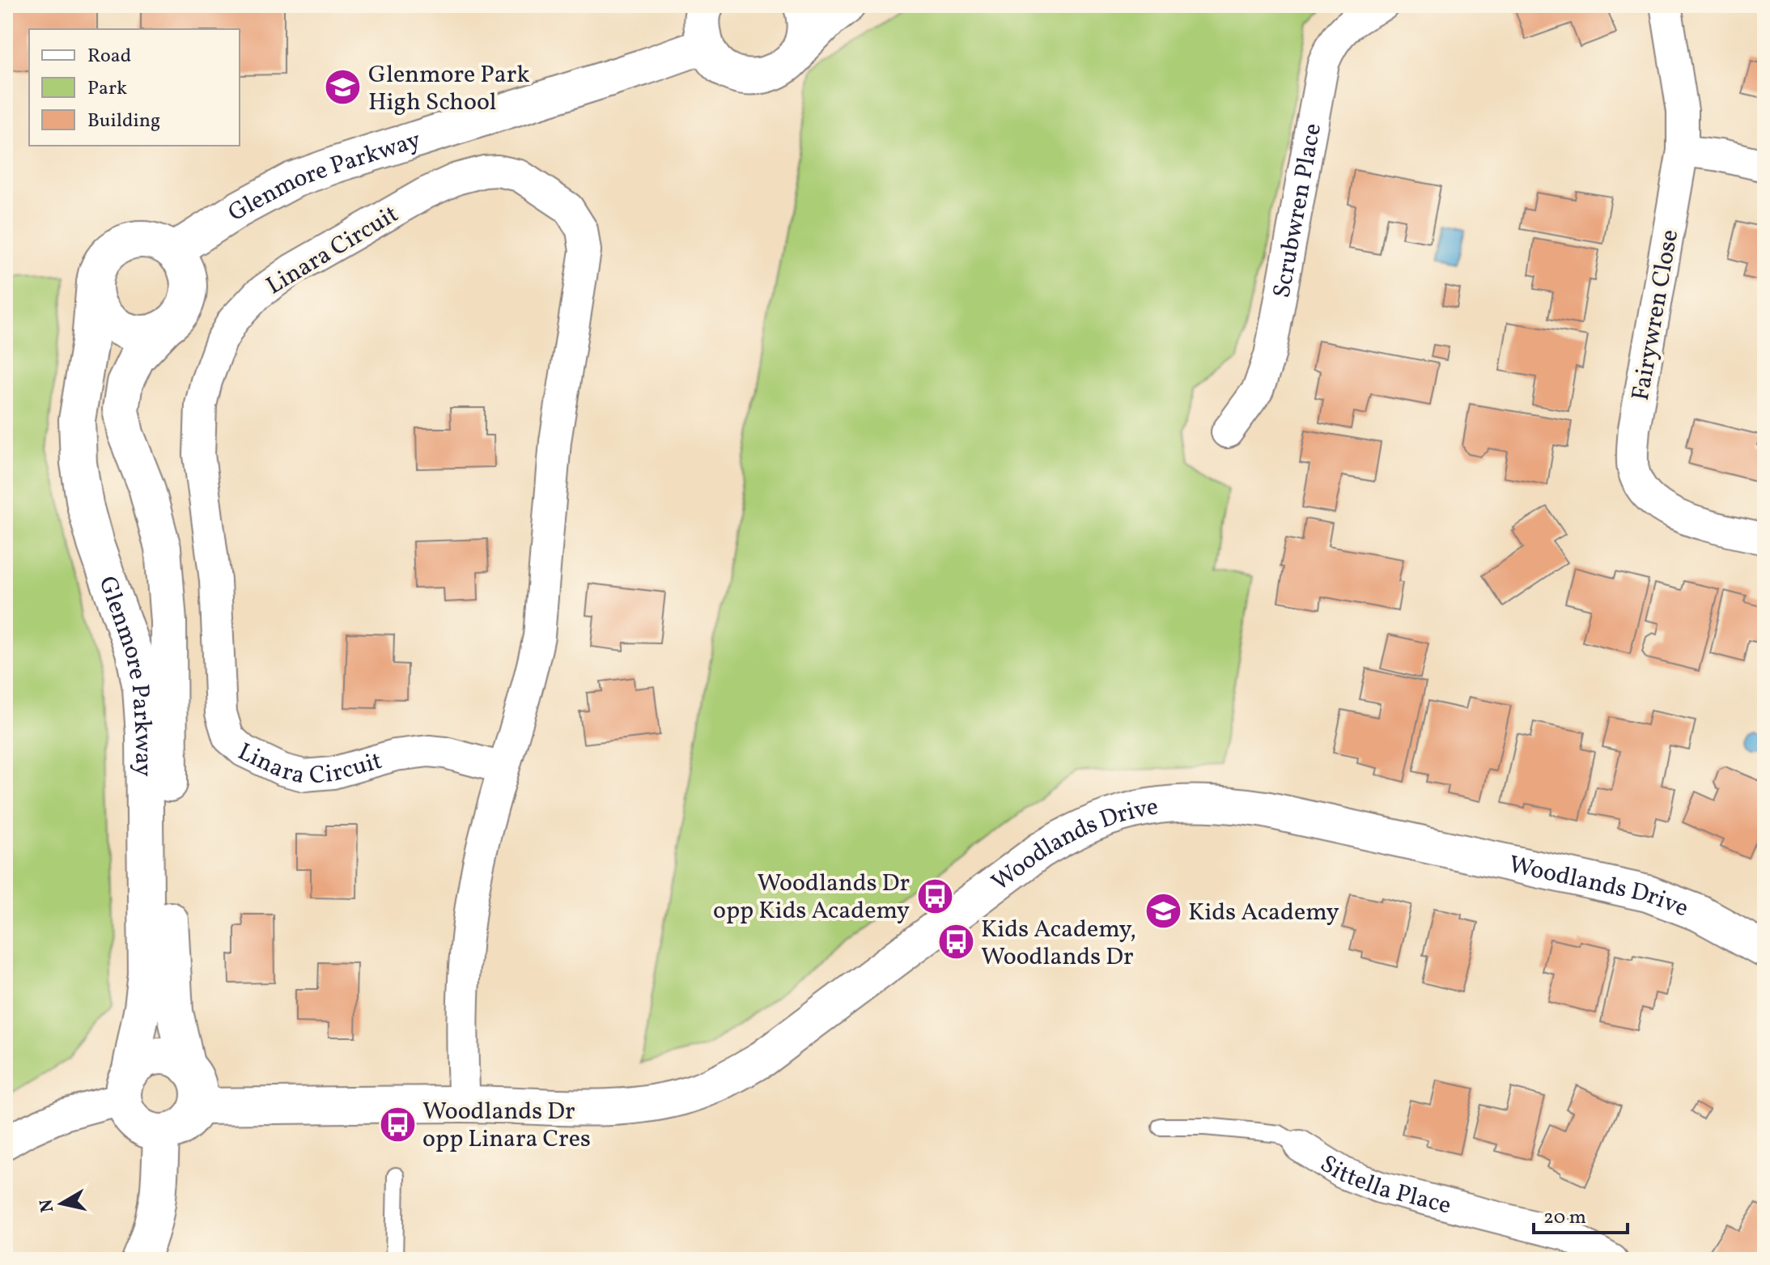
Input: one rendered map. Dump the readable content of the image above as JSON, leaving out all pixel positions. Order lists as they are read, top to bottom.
{
  "streets": {
    "main road": ["Glenmore Parkway", "Woodlands Drive"],
    "street": [
      "Scrubwren Place",
      "Linara Circuit",
      "Fairywren Close",
      "Sittella Place"
    ]
  },
  "crossings": [
    ["Glenmore Parkway", "Woodlands Drive"],
    ["Linara Circuit", "Woodlands Drive"]
  ],
  "places": {
    "school or university": ["Glenmore Park High School", "Kids Academy"],
    "bus stop": ["Woodlands Dr opp Kids Academy", "Kids Academy, Woodlands Dr", "Woodlands Dr opp Linara Cres"]
  },
  "legend": ["Road", "Park", "Building"],
  "scale_bar": "20 m",
  "north": "left"
}
